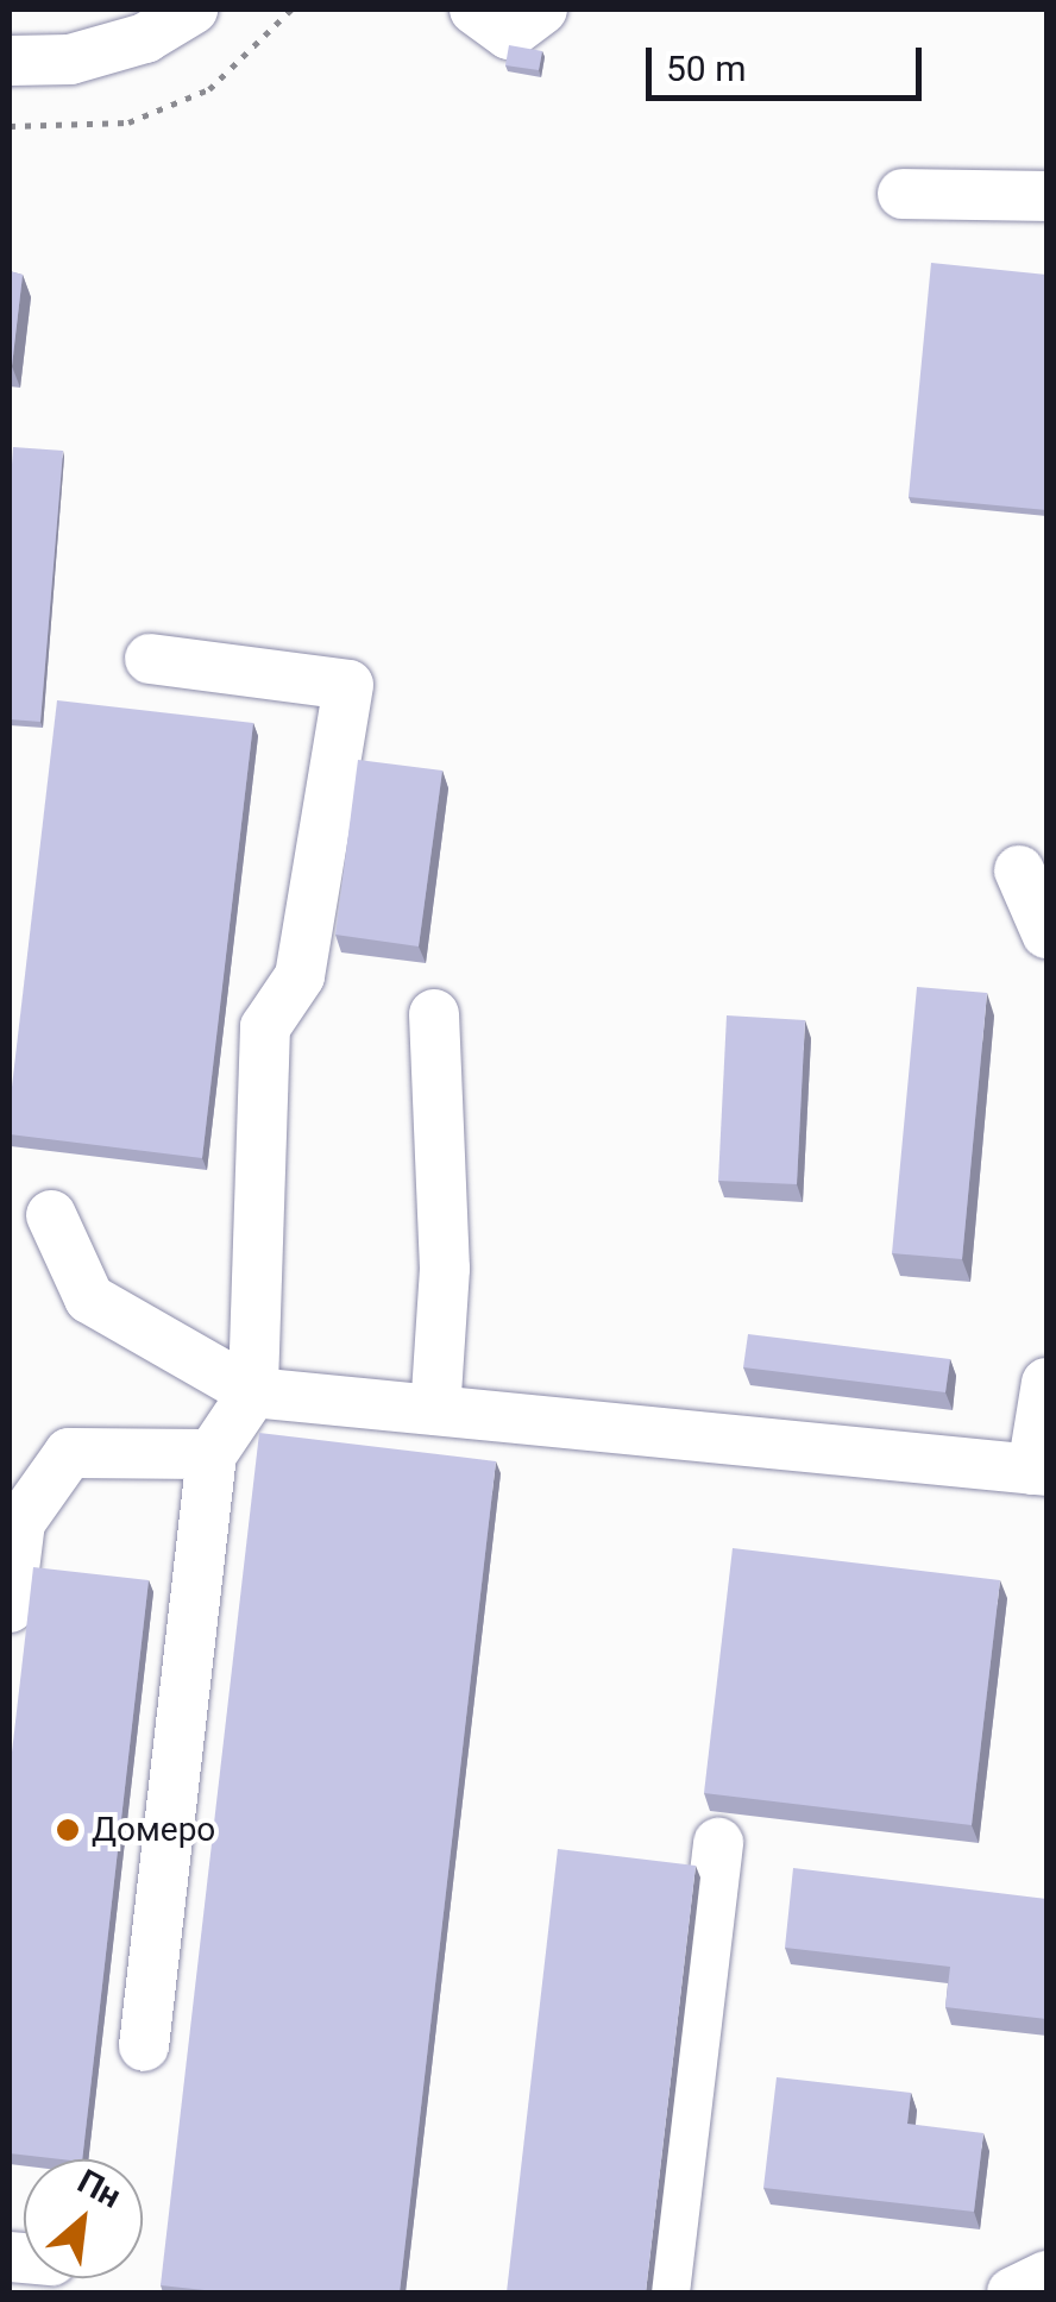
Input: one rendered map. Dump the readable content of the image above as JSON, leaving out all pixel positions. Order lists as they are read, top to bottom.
{
  "places": ["Домеро"],
  "scale_bar": "50 m",
  "north": "top right"
}
